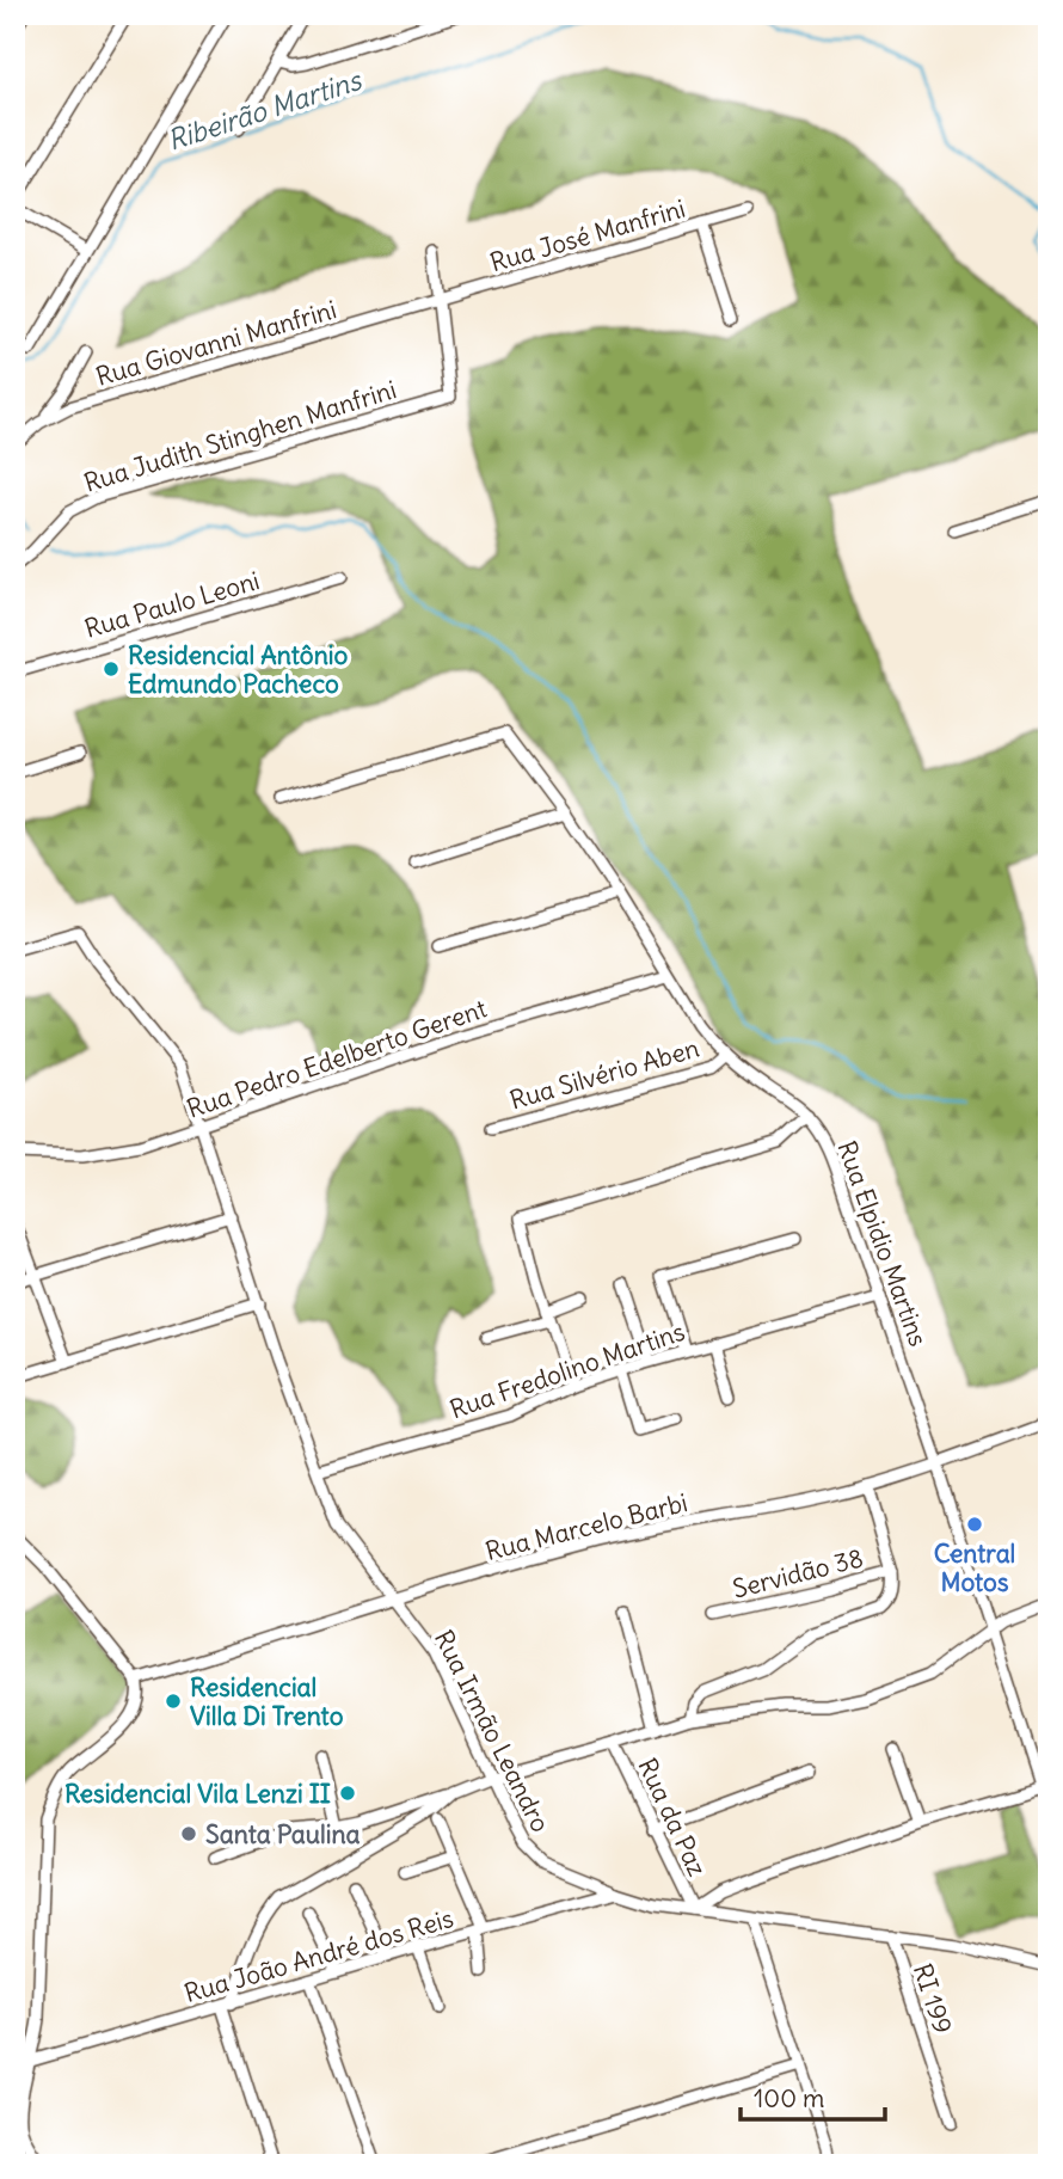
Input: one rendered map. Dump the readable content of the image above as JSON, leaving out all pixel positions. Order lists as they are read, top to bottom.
{
  "streets": {
    "street": [
      "Rua José Manfrini",
      "Rua Giovanni Manfrini",
      "Rua Judith Stinghen Manfrini",
      "Rua Paulo Leoni",
      "Rua Pedro Edelberto Gerent",
      "Rua Silvério Aben",
      "Rua Elpidio Martins",
      "Rua Fredolino Martins",
      "Rua Marcelo Barbi",
      "Servidão 38",
      "Rua Irmão Leandro",
      "Rua da Paz",
      "Rua João André dos Reis",
      "RI 199"
    ]
  },
  "crossings": [
    ["Rua José Manfrini", "Rua Giovanni Manfrini"],
    ["Rua José Manfrini", "Rua Judith Stinghen Manfrini"],
    ["Rua Giovanni Manfrini", "Rua Judith Stinghen Manfrini"],
    ["Rua Pedro Edelberto Gerent", "Rua Elpidio Martins"],
    ["Rua Pedro Edelberto Gerent", "Rua Irmão Leandro"],
    ["Rua Silvério Aben", "Rua Elpidio Martins"],
    ["Rua Elpidio Martins", "Rua Fredolino Martins"],
    ["Rua Elpidio Martins", "Rua Marcelo Barbi"],
    ["Rua Fredolino Martins", "Rua Irmão Leandro"],
    ["Rua Marcelo Barbi", "Rua Irmão Leandro"],
    ["Rua Irmão Leandro", "Rua da Paz"],
    ["Rua Irmão Leandro", "Rua João André dos Reis"],
    ["Rua Irmão Leandro", "RI 199"]
  ],
  "water": ["Ribeirão Martins"],
  "places": [
    "Residencial Antônio Edmundo Pacheco",
    "Central Motos",
    "Residencial Villa Di Trento",
    "Residencial Vila Lenzi II",
    "Santa Paulina"
  ],
  "scale_bar": "100 m"
}
